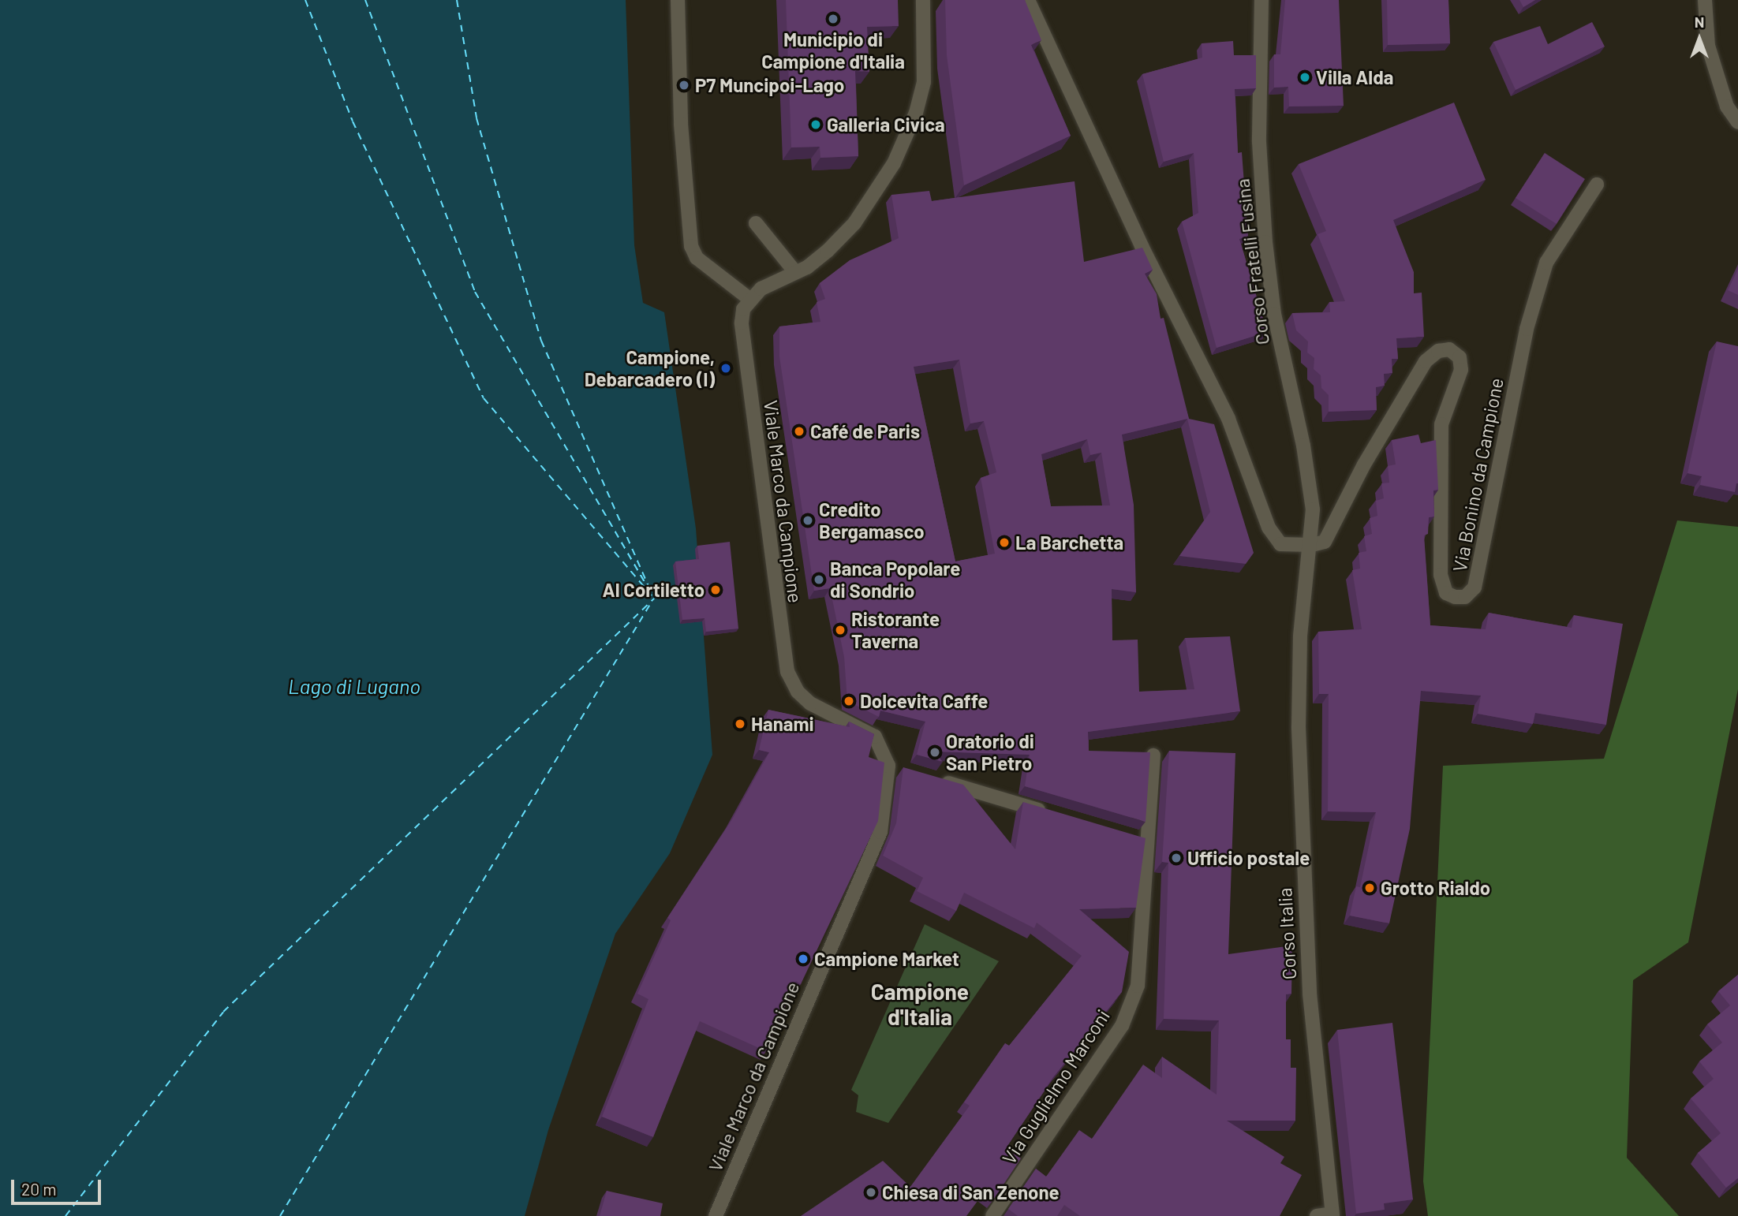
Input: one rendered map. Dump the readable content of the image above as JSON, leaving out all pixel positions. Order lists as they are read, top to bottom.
{
  "streets": {
    "street": [
      "Corso Fratelli Fusina",
      "Via Bonino da Campione",
      "Viale Marco da Campione",
      "Corso Italia",
      "Via Guglielmo Marconi"
    ]
  },
  "crossings": [
    ["Corso Fratelli Fusina", "Via Bonino da Campione"],
    ["Corso Fratelli Fusina", "Corso Italia"]
  ],
  "districts": ["Campione d'Italia"],
  "water": ["Lago di Lugano"],
  "places": [
    "Municipio di Campione d'Italia",
    "Villa Alda",
    "P7 Muncipoi-Lago",
    "Galleria Civica",
    "Campione, Debarcadero (I)",
    "Café de Paris",
    "Credito Bergamasco",
    "La Barchetta",
    "Banca Popolare di Sondrio",
    "Al Cortiletto",
    "Ristorante Taverna",
    "Dolcevita Caffe",
    "Hanami",
    "Oratorio di San Pietro",
    "Ufficio postale",
    "Grotto Rialdo",
    "Campione Market",
    "Chiesa di San Zenone"
  ],
  "scale_bar": "20 m",
  "north": "top"
}
